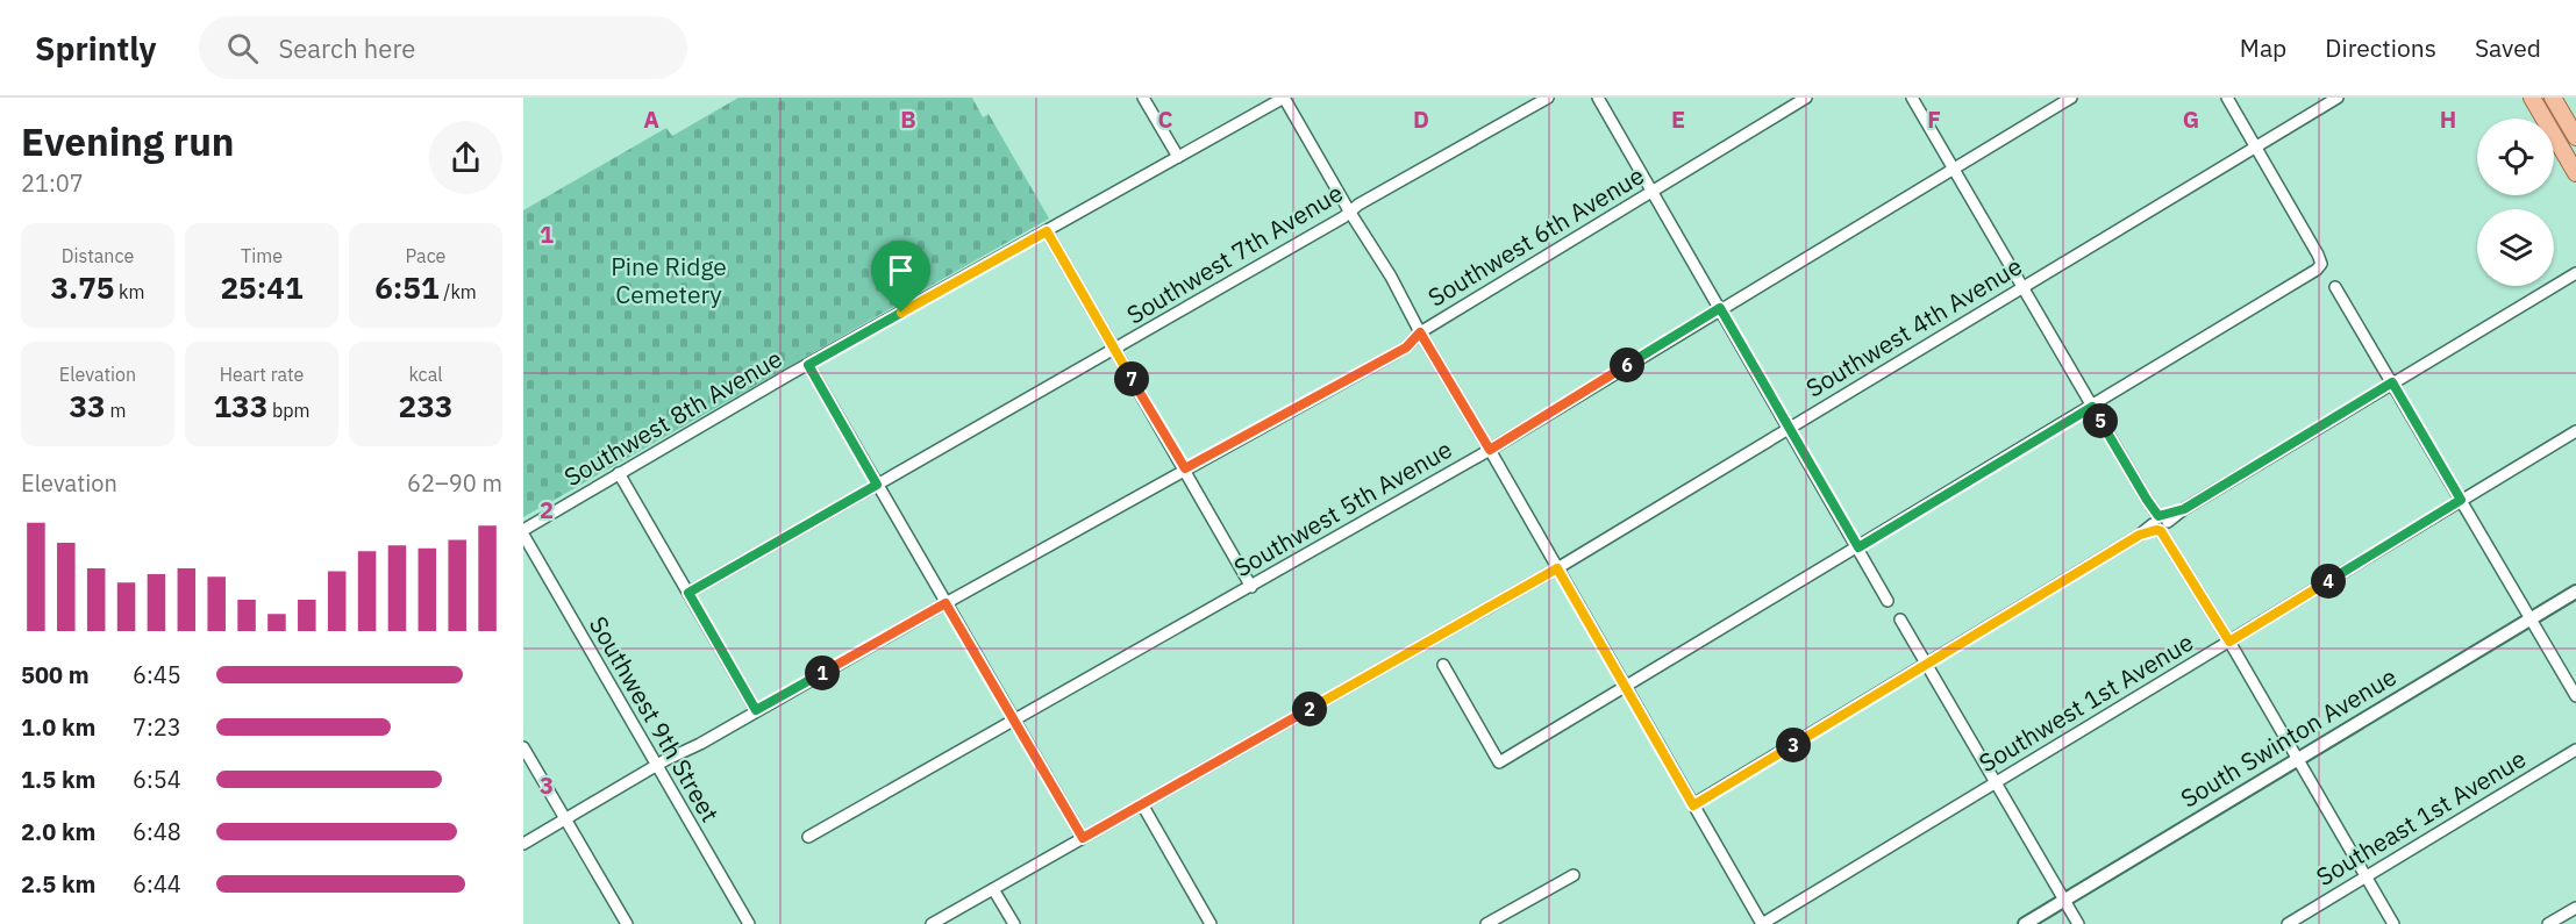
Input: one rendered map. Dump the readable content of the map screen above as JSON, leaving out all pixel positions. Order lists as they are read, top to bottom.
{
  "streets": {
    "street": [
      "Southwest 6th Avenue",
      "Southwest 7th Avenue",
      "Southwest 4th Avenue",
      "Southwest 8th Avenue",
      "Southwest 5th Avenue",
      "Southwest 1st Avenue",
      "Southwest 9th Street",
      "South Swinton Avenue",
      "Southeast 1st Avenue"
    ]
  },
  "crossings": [
    ["Southwest 6th Avenue", "Southwest 9th Street"],
    ["Southwest 8th Avenue", "Southwest 9th Street"]
  ],
  "parks": ["Pine Ridge Cemetery"],
  "page": {
    "header": "Sprintly",
    "search": "Search here",
    "nav": ["Map", "Directions", "Saved"],
    "heading": ["Evening run", "21:07"],
    "stats": [
      ["Distance", "3.75 km"],
      ["Time", "25:41"],
      ["Pace", "6:51 /km"],
      ["Elevation", "33 m"],
      ["Heart rate", "133 bpm"],
      ["kcal", "233"]
    ],
    "pins": [
      "6",
      "7",
      "5",
      "4",
      "1",
      "2",
      "3"
    ],
    "chart": ["Elevation", "62–90 m"],
    "list": [
      {
        "name": "500 m",
        "note": "6:45"
      },
      {
        "name": "1.0 km",
        "note": "7:23"
      },
      {
        "name": "1.5 km",
        "note": "6:54"
      },
      {
        "name": "2.0 km",
        "note": "6:48"
      },
      {
        "name": "2.5 km",
        "note": "6:44"
      }
    ]
  },
  "grid": {
    "columns": [
      "A",
      "B",
      "C",
      "D",
      "E",
      "F",
      "G",
      "H"
    ],
    "rows": ["1", "2", "3"]
  }
}
